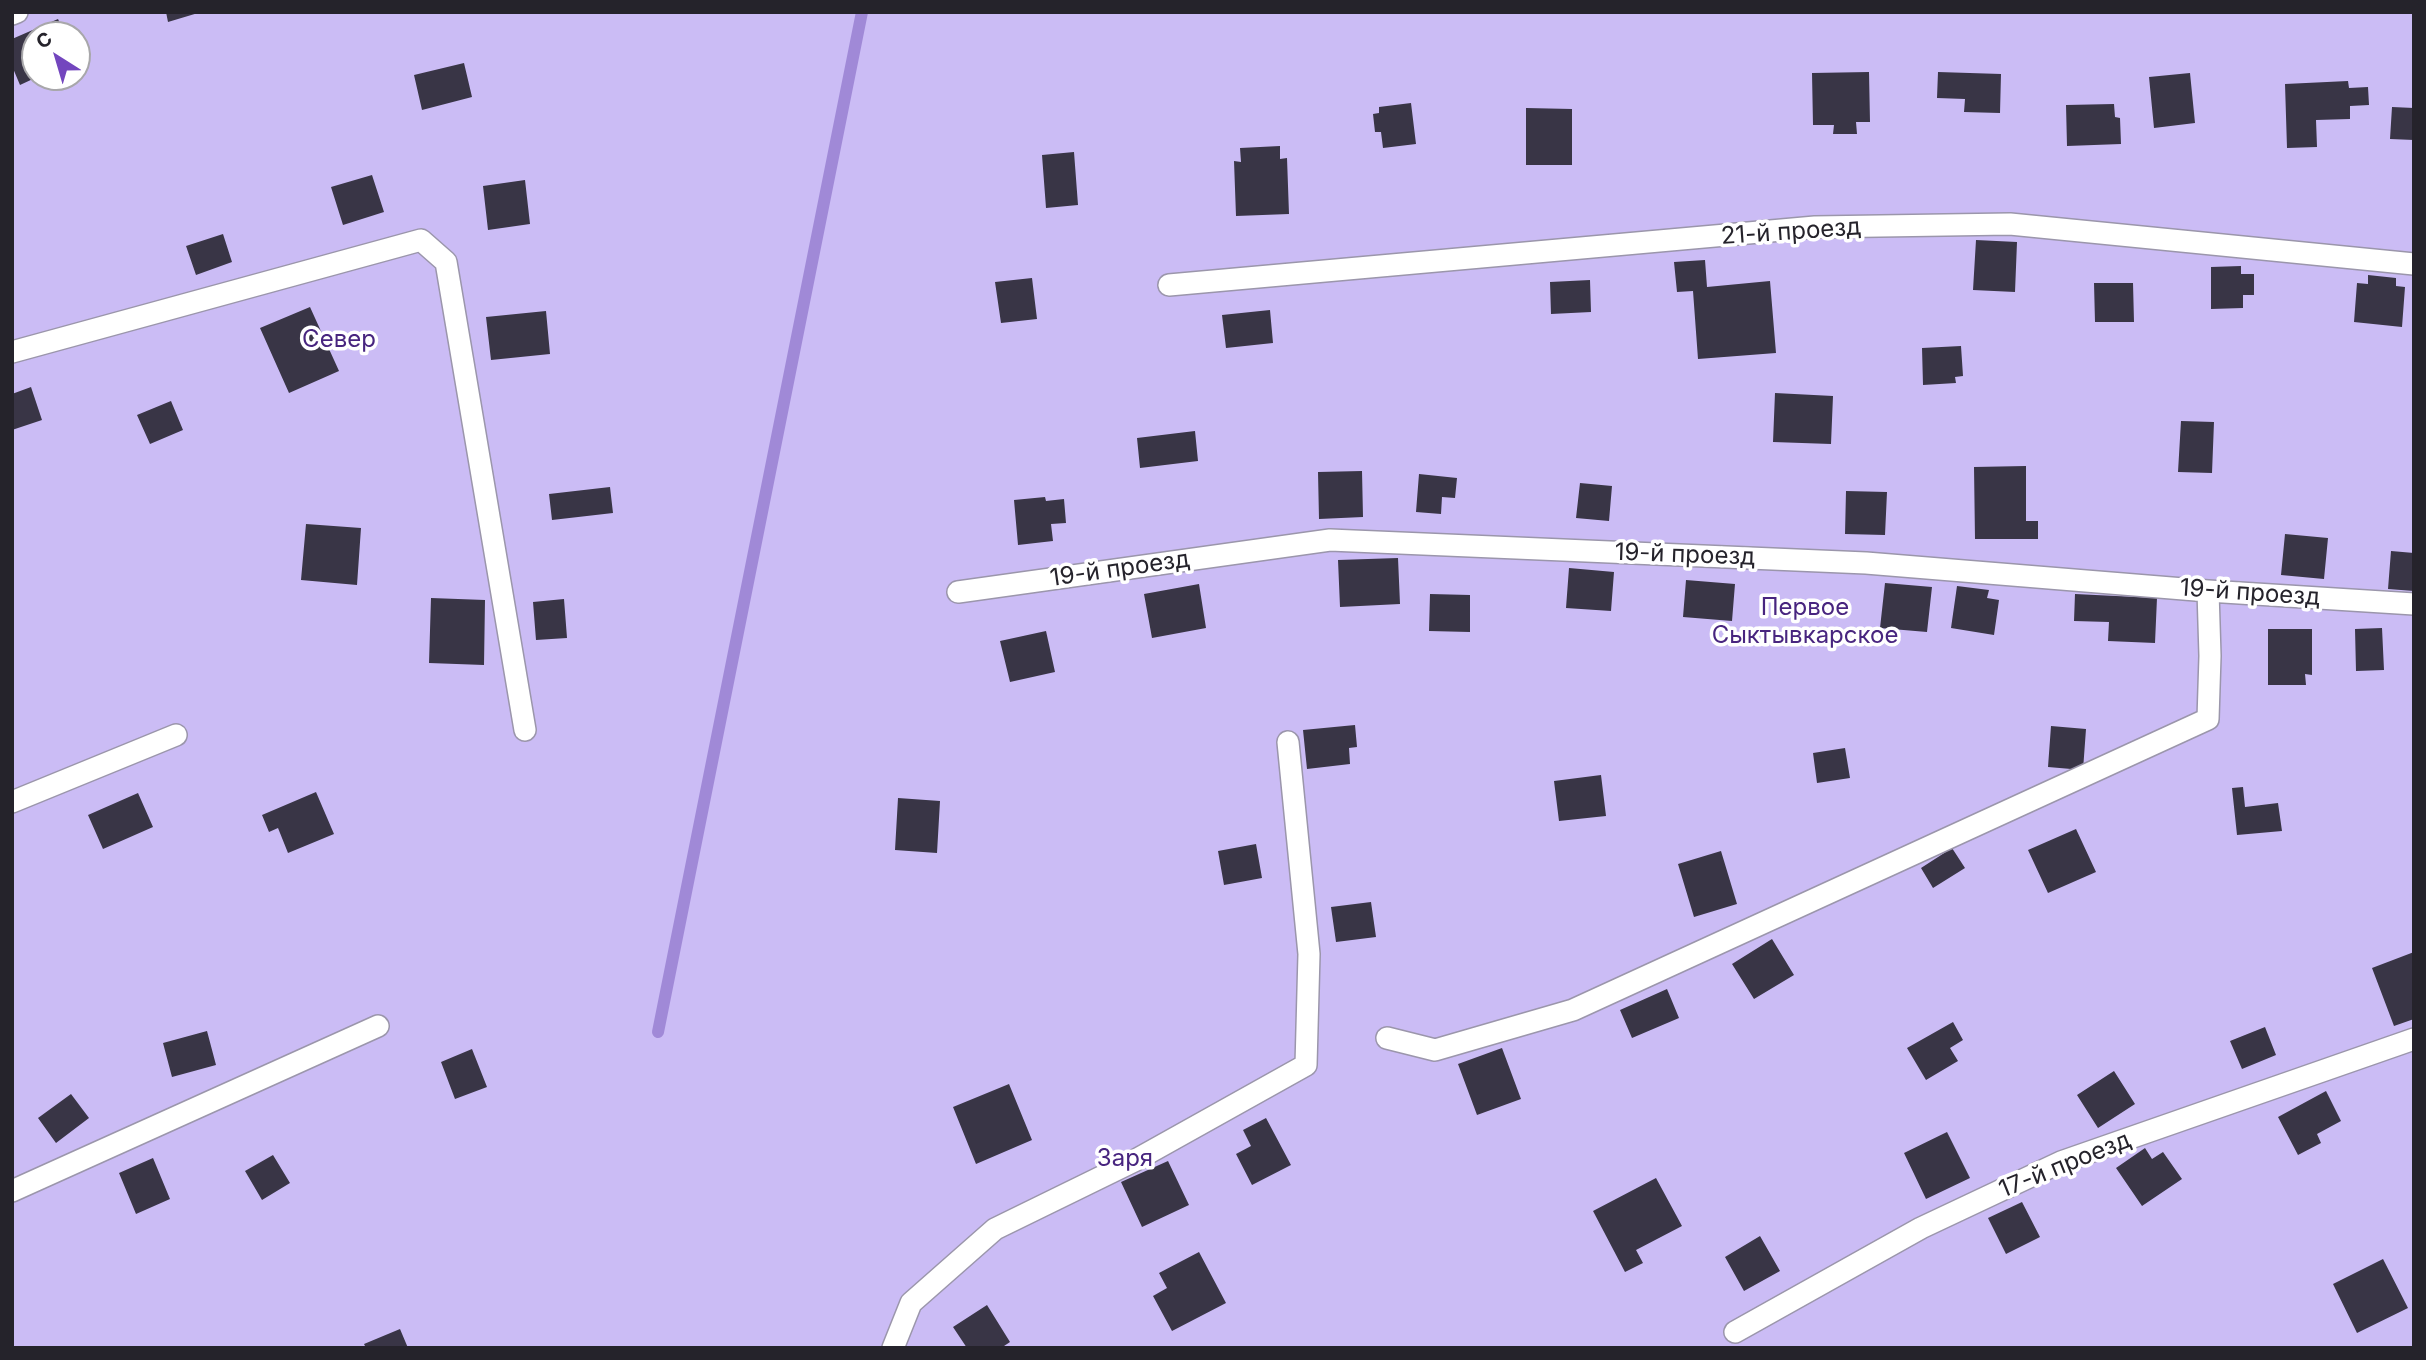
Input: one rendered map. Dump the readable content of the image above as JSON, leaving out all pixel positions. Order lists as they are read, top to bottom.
{
  "streets": {
    "lane": ["21-й проезд", "19-й проезд", "17-й проезд"]
  },
  "parks": ["Север", "Первое Сыктывкарское", "Заря"],
  "north": "top left"
}
